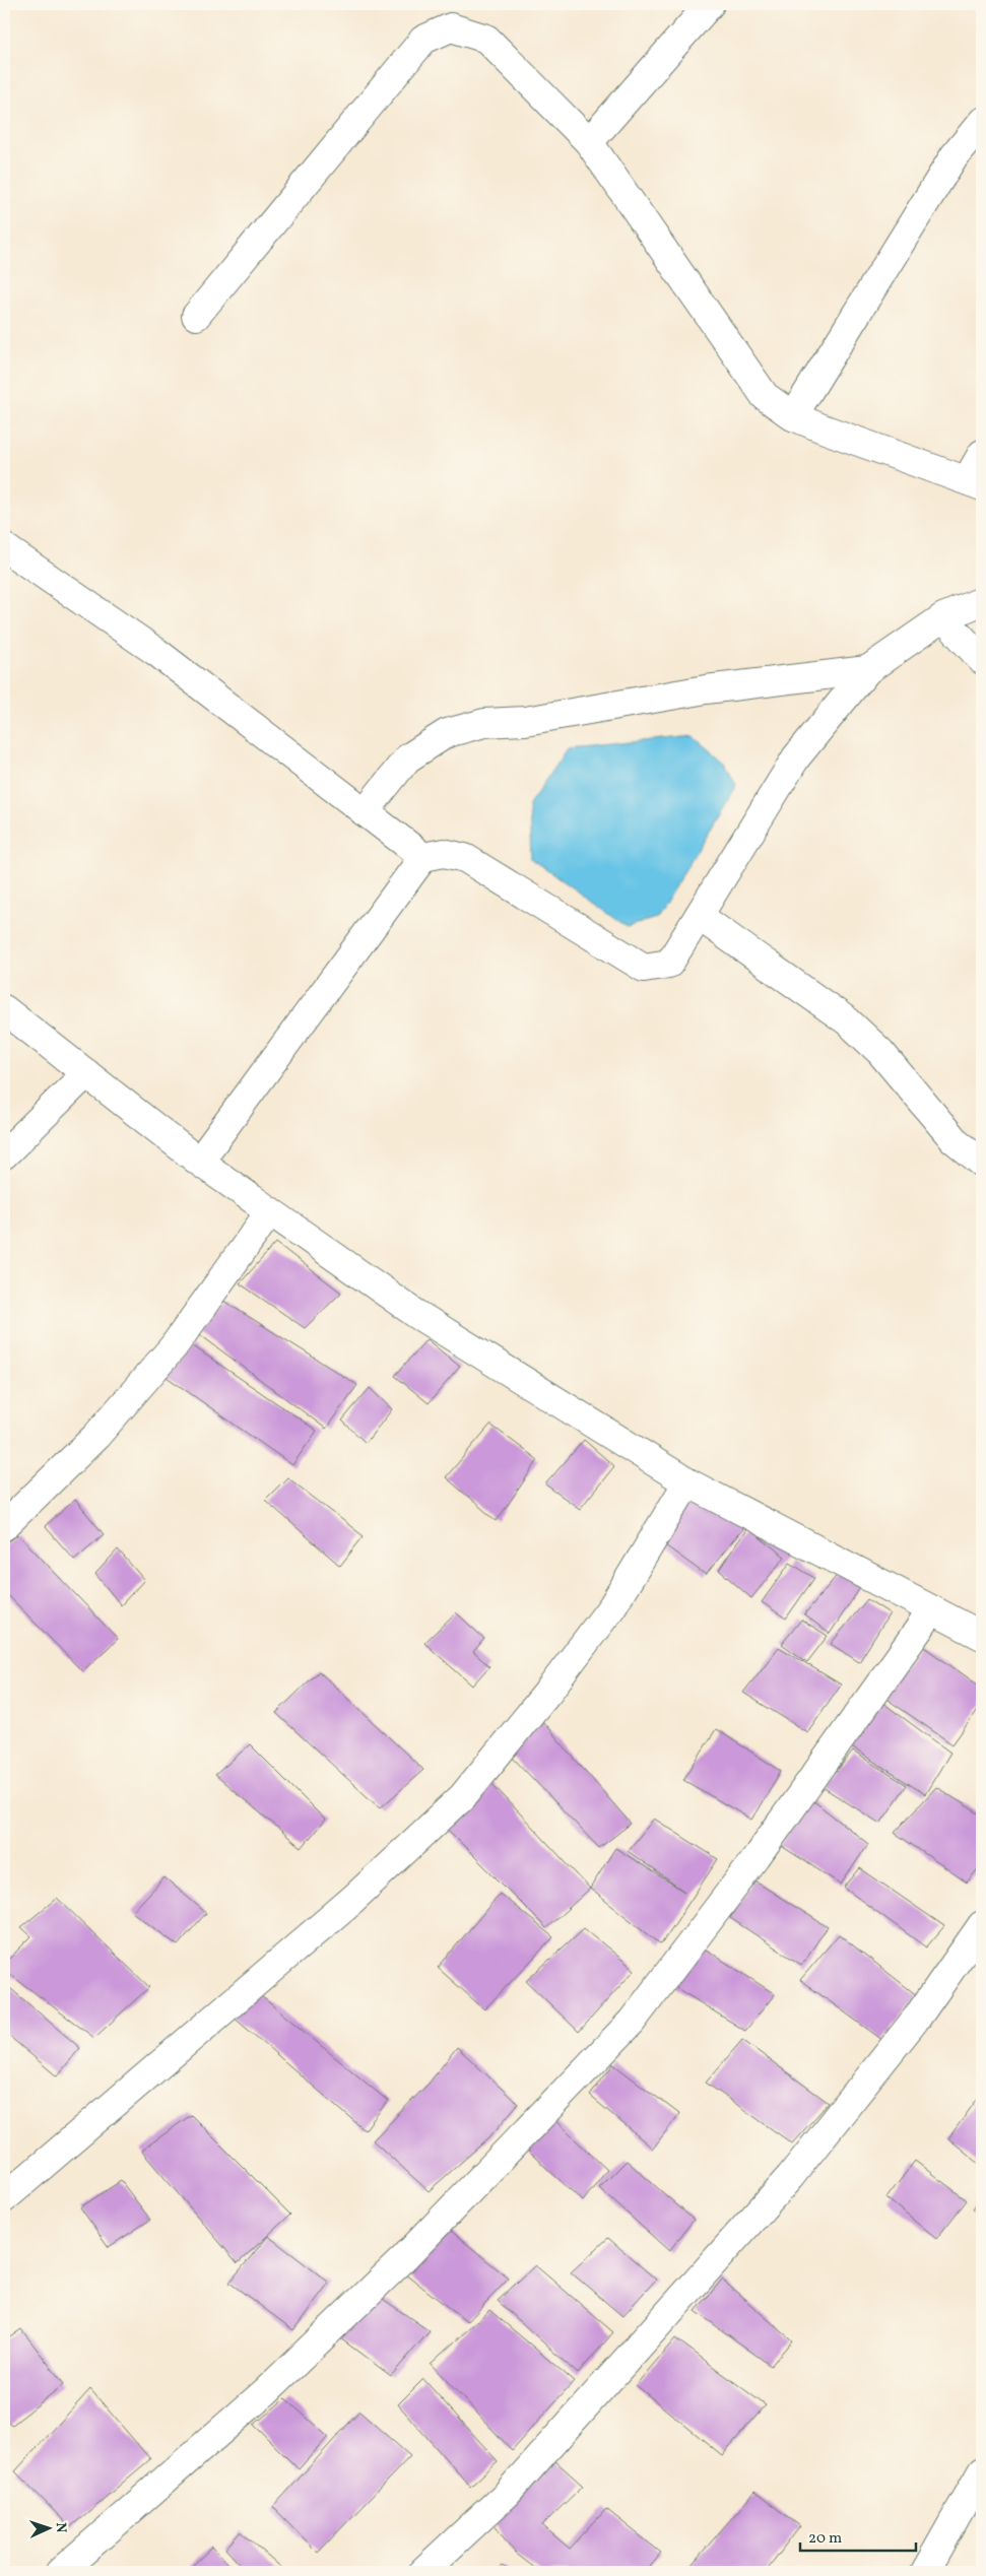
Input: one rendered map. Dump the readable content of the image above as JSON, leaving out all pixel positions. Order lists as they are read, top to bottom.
{
  "scale_bar": "20 m",
  "north": "right"
}
